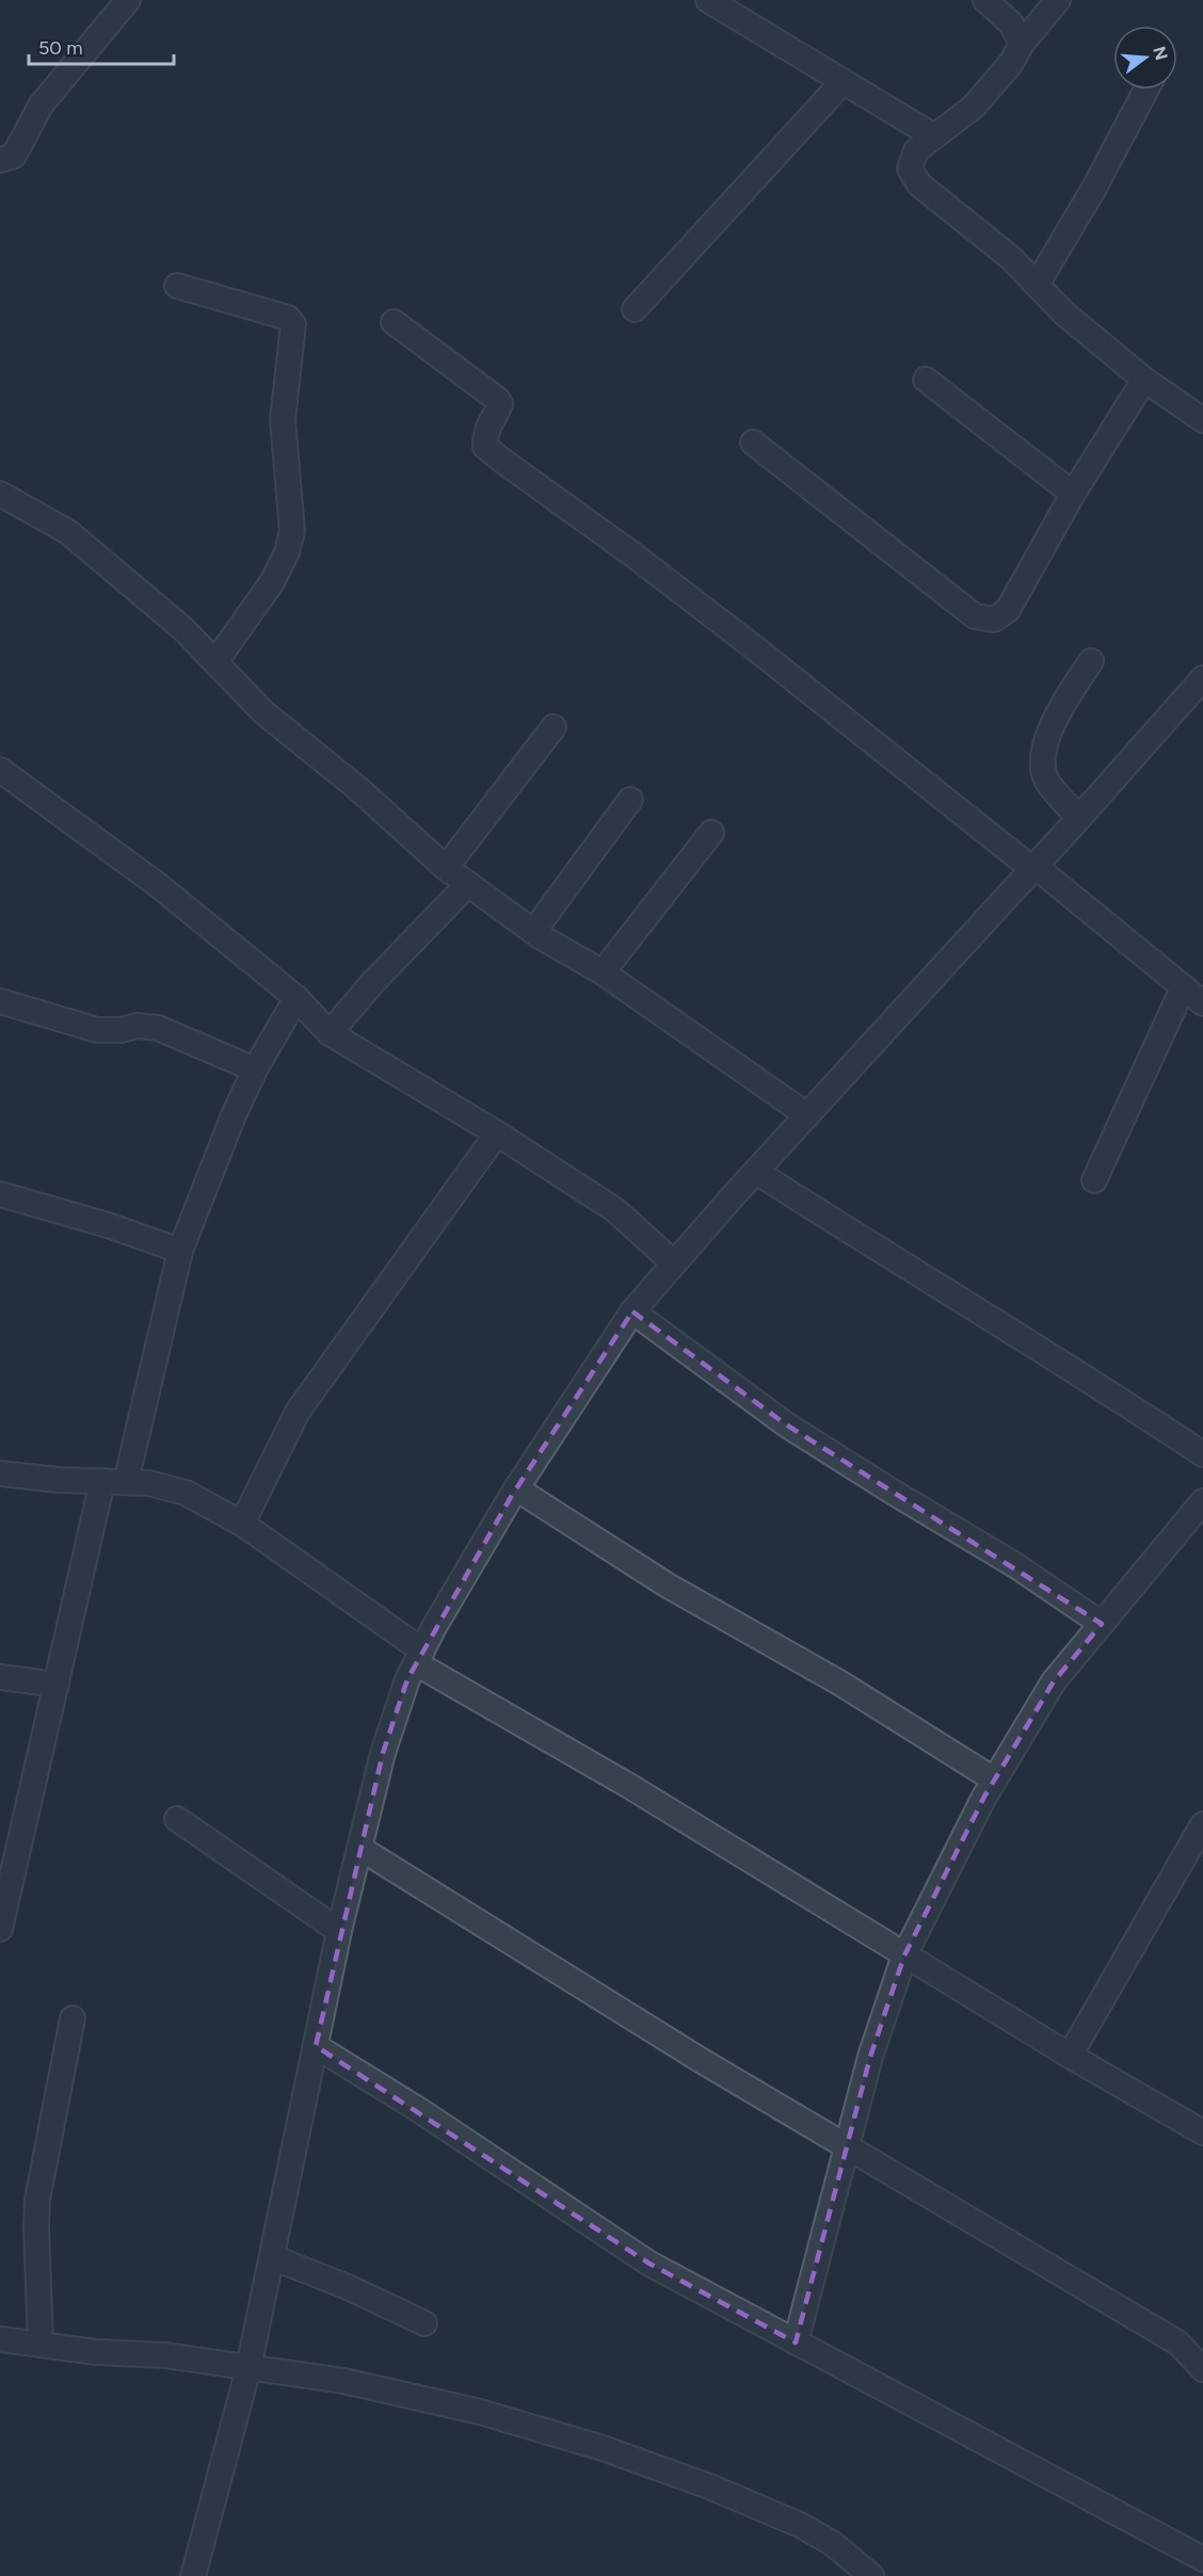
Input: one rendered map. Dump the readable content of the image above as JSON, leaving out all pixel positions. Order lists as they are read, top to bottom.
{
  "scale_bar": "50 m",
  "north": "right"
}
